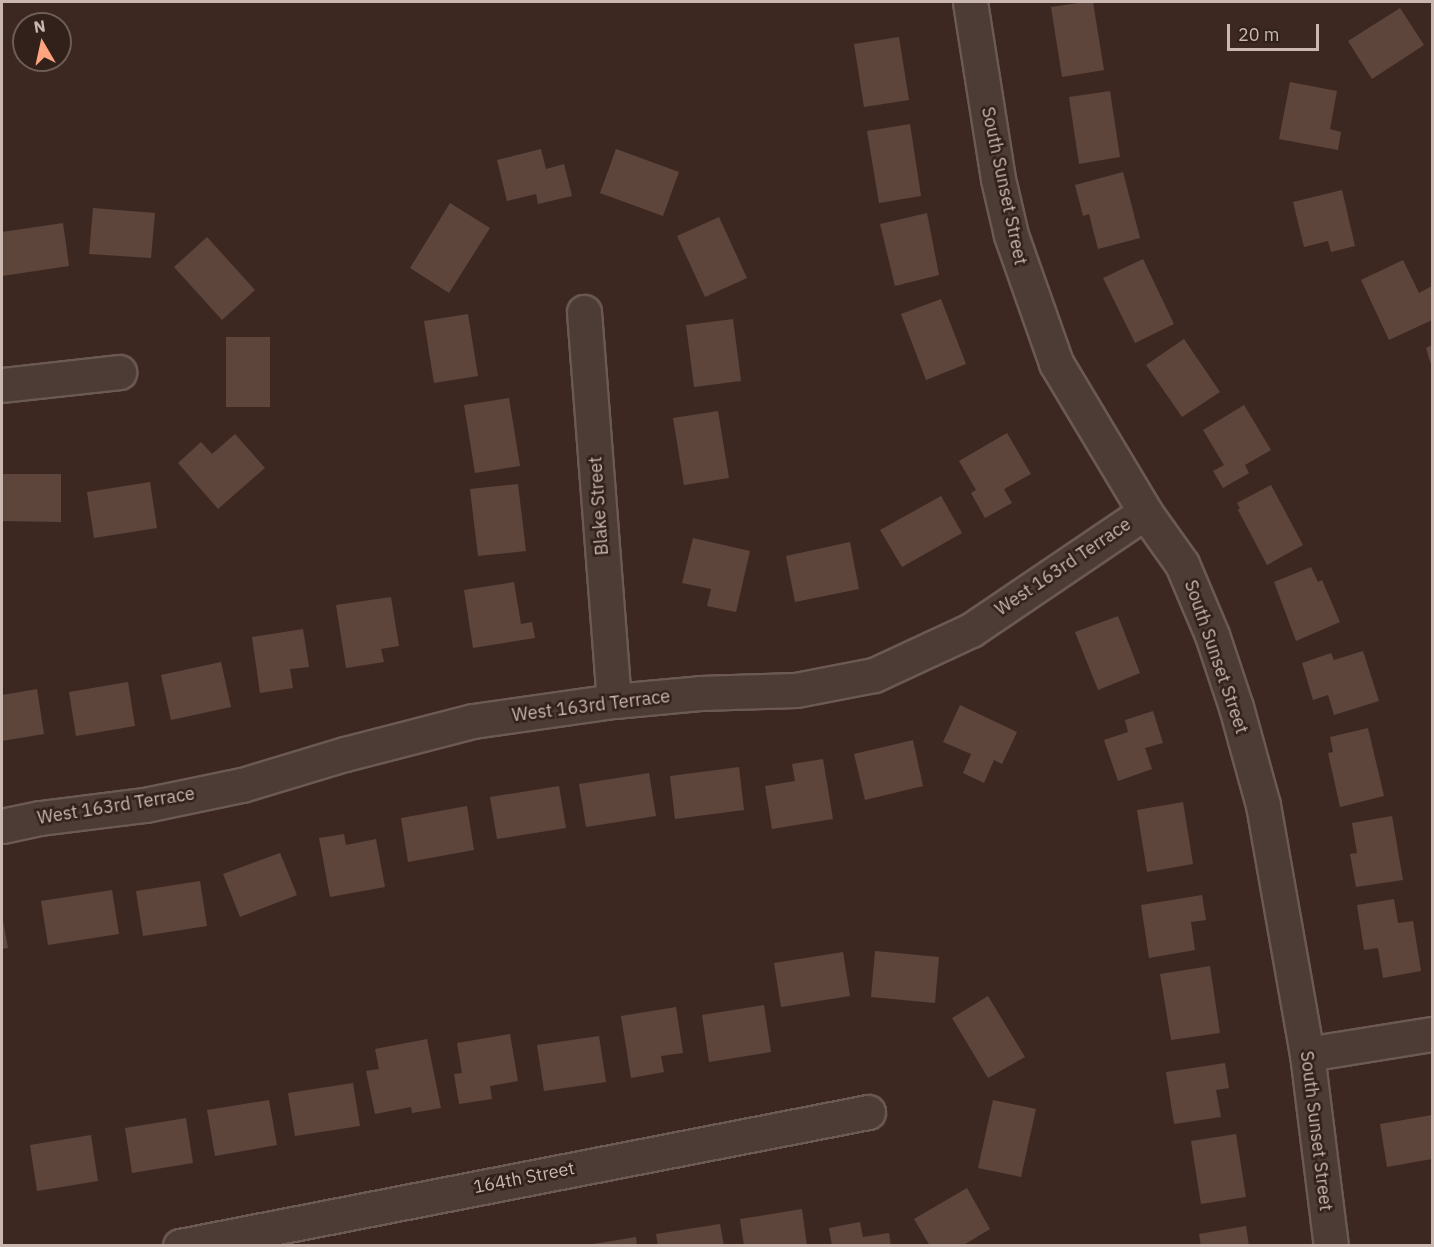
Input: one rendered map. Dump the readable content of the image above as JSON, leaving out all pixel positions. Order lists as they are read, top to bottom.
{
  "streets": {
    "street": [
      "South Sunset Street",
      "Blake Street",
      "West 163rd Terrace",
      "164th Street"
    ]
  },
  "crossings": [
    ["South Sunset Street", "West 163rd Terrace"],
    ["Blake Street", "West 163rd Terrace"]
  ],
  "scale_bar": "20 m",
  "north": "top"
}
